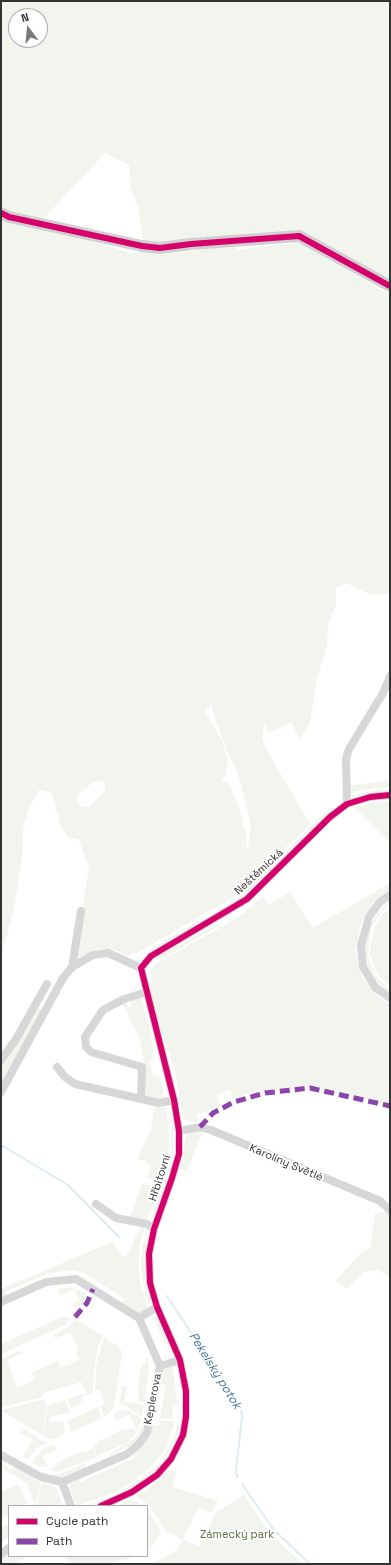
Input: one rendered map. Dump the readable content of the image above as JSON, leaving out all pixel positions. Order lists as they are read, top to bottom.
{
  "streets": {
    "street": [
      "Neštěmická",
      "Karolíny Světlé",
      "Hřbitovní",
      "Keplerova"
    ]
  },
  "crossings": [
    ["Neštěmická", "Hřbitovní"],
    ["Karolíny Světlé", "Hřbitovní"]
  ],
  "water": ["Pekelský potok"],
  "parks": ["Zámecký park"],
  "legend": ["Cycle path", "Path"],
  "north": "top"
}
